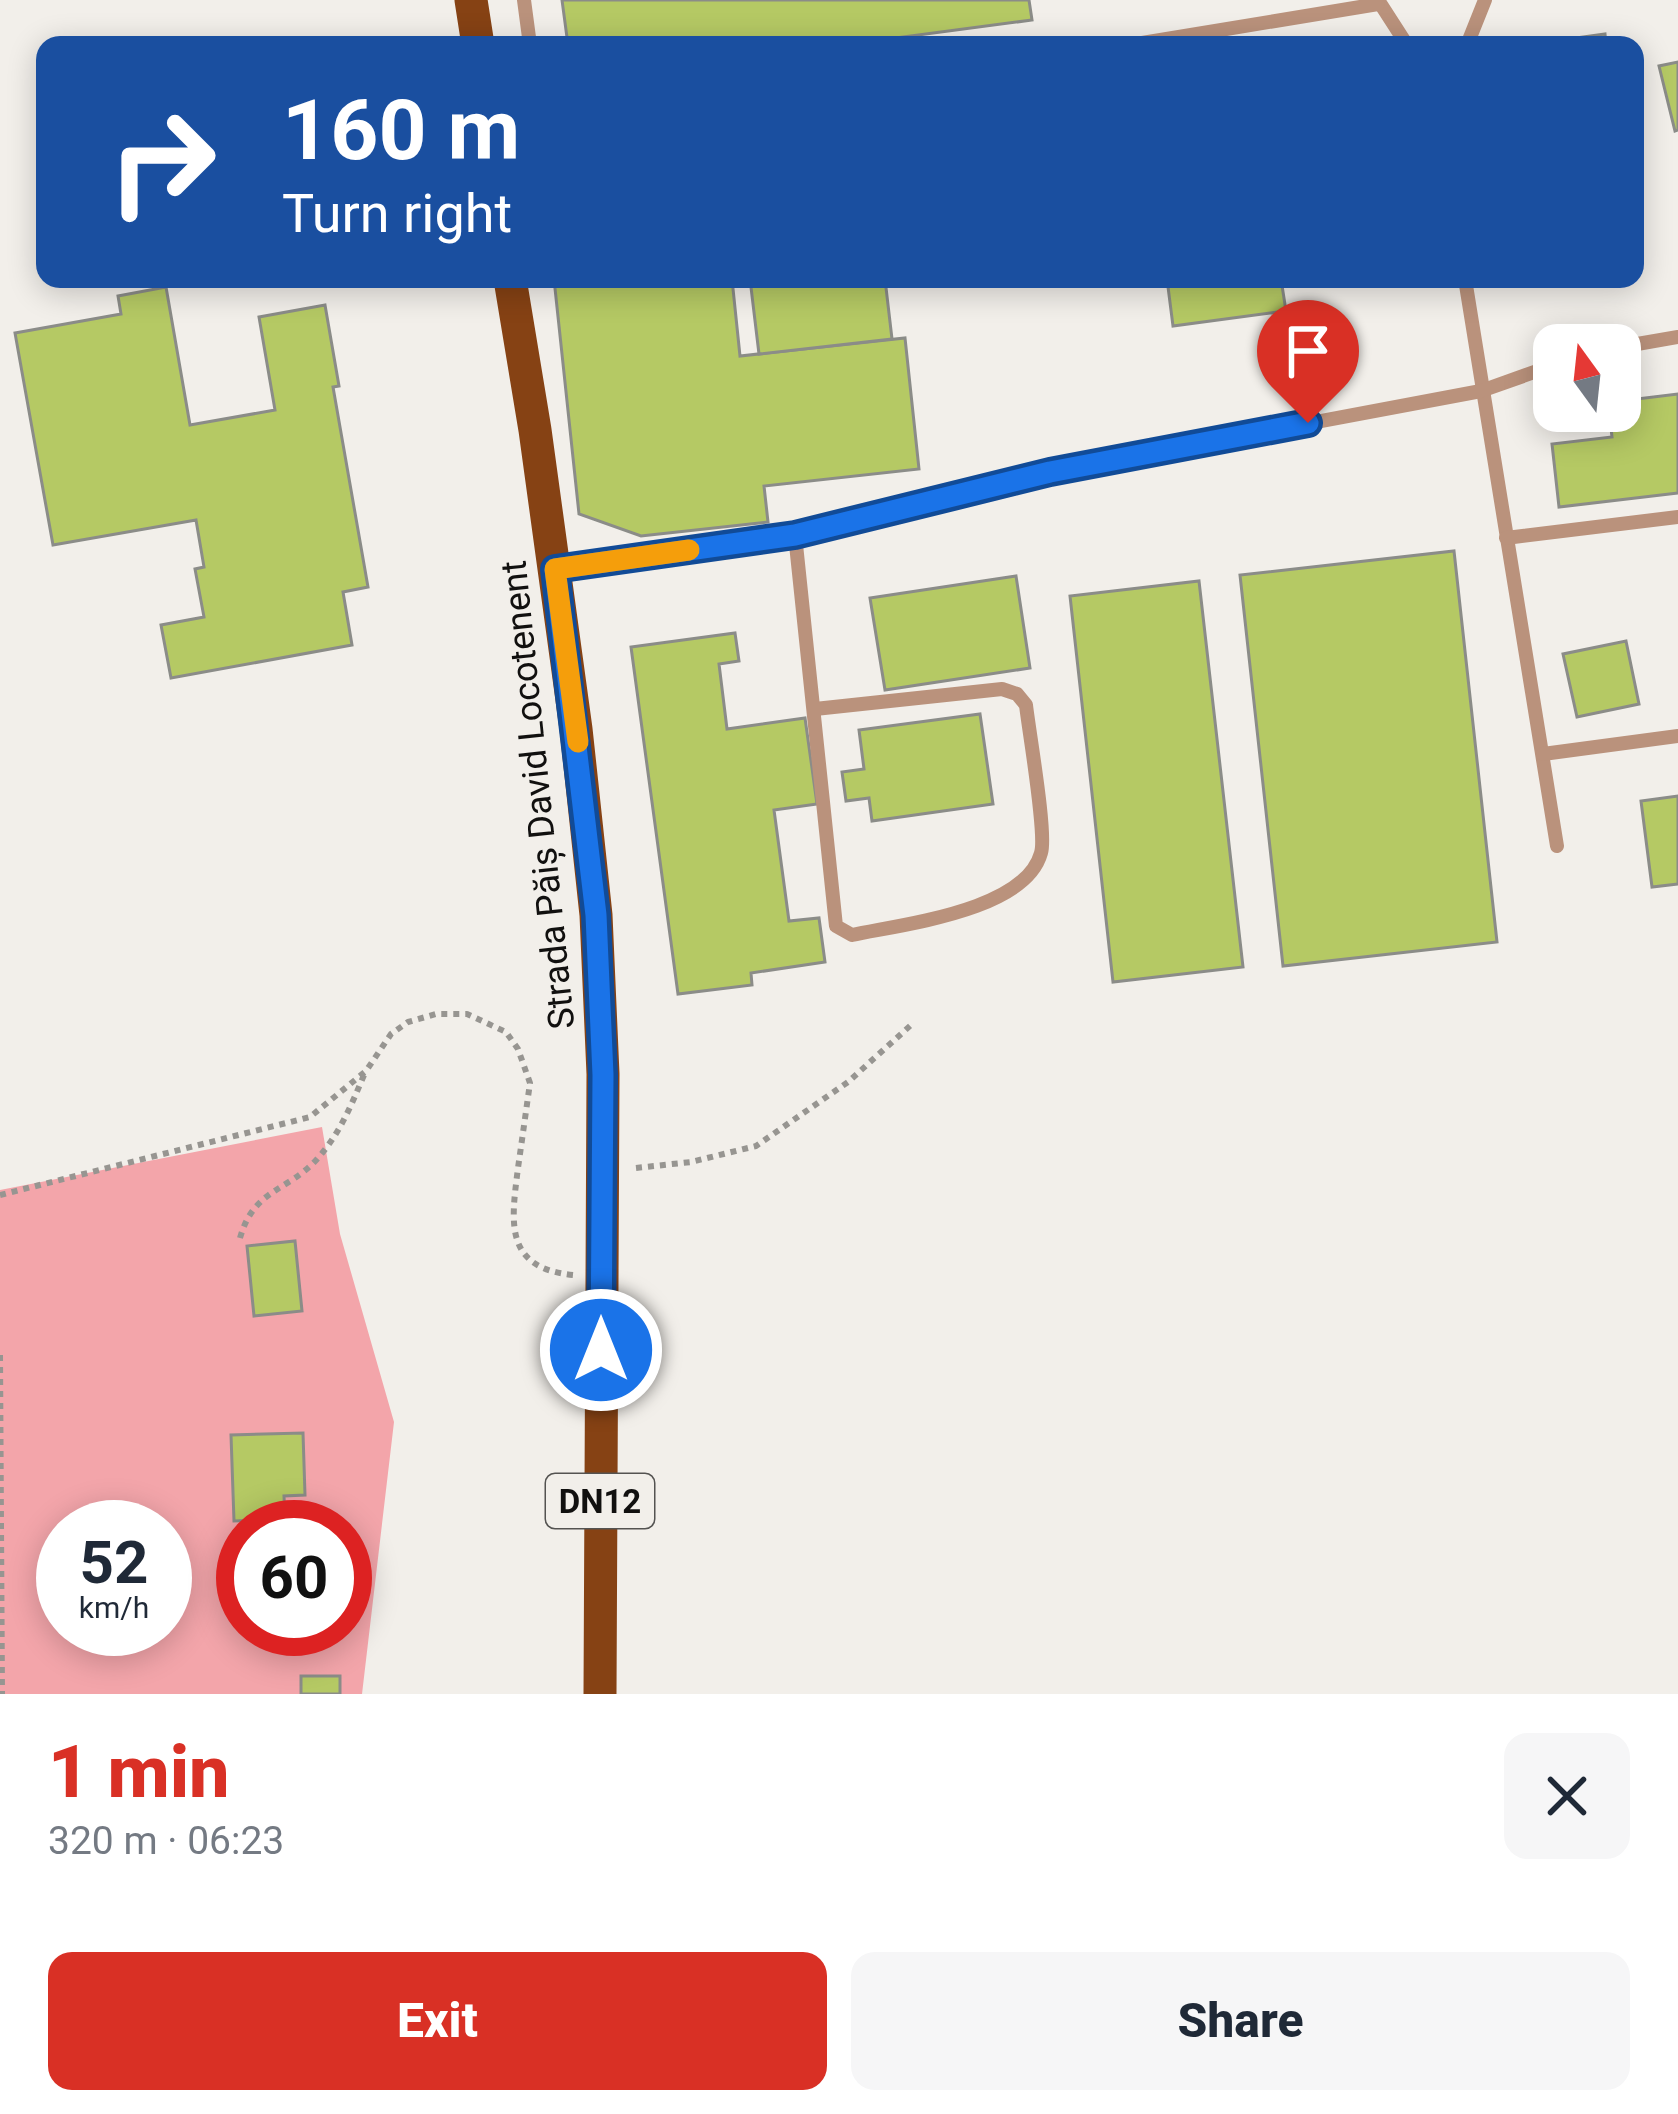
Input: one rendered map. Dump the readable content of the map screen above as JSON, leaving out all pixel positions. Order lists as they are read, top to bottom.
{
  "streets": {
    "main road": ["Strada Păiș David Locotenent", "DN12"]
  },
  "crossings": [
    ["Strada Păiș David Locotenent", "DN12"]
  ],
  "north": "top",
  "page": {
    "turn": ["160 m", "Turn right"],
    "speed": "52 km/h",
    "limit": "60",
    "heading": ["1 min", "320 m · 06:23"],
    "buttons": ["Exit", "Share"]
  }
}
